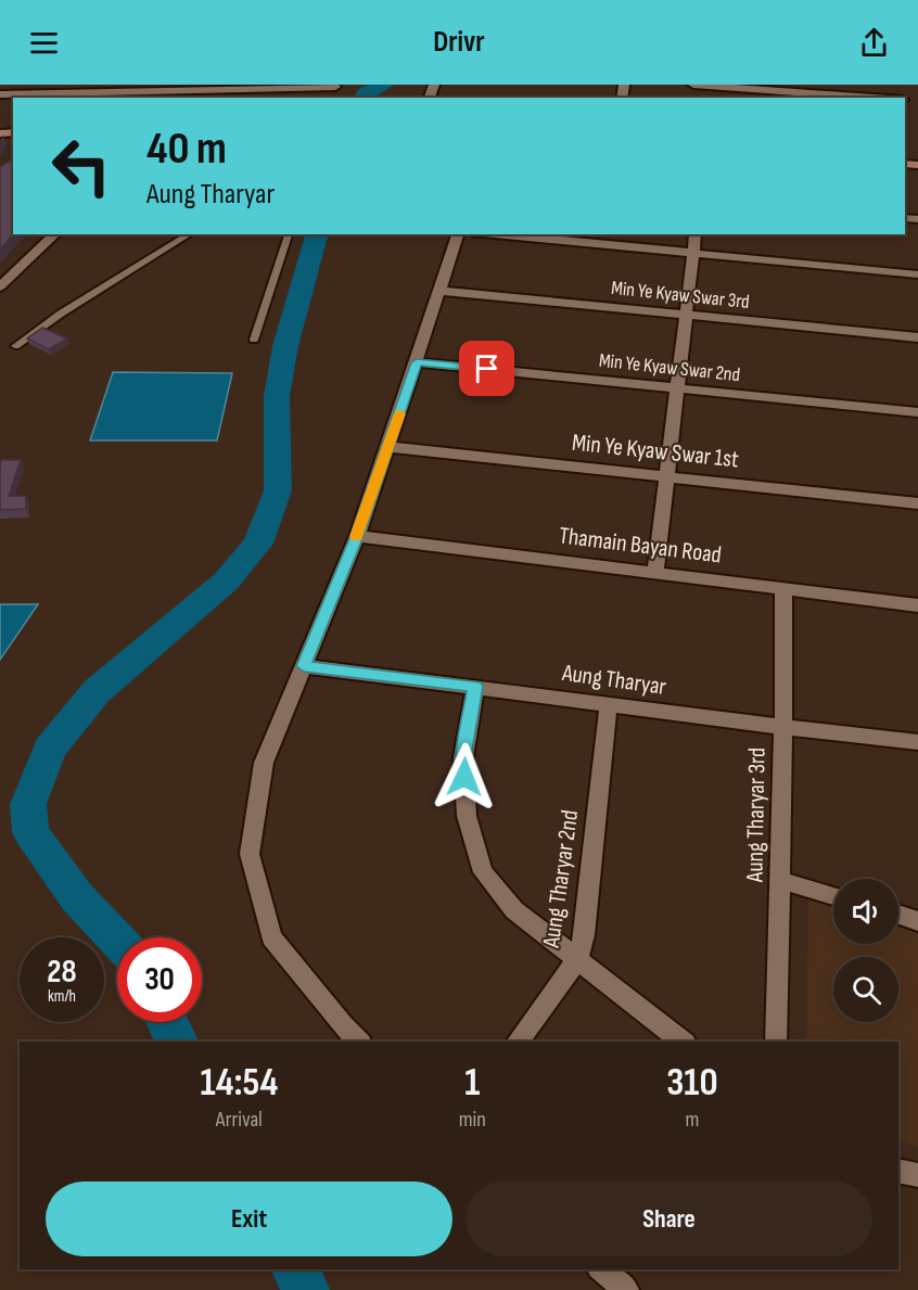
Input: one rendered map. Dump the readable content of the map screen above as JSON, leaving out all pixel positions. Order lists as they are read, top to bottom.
{
  "streets": {
    "street": [
      "Min Ye Kyaw Swar 3rd",
      "Min Ye Kyaw Swar 2nd",
      "Min Ye Kyaw Swar 1st",
      "Thamain Bayan Road",
      "Aung Tharyar",
      "Aung Tharyar 3rd",
      "Aung Tharyar 2nd"
    ]
  },
  "crossings": [
    ["Thamain Bayan Road", "Aung Tharyar 3rd"],
    ["Aung Tharyar", "Aung Tharyar 3rd"],
    ["Aung Tharyar", "Aung Tharyar 2nd"]
  ],
  "page": {
    "header": "Drivr",
    "turn": ["40 m", "Aung Tharyar"],
    "speed": "28 km/h",
    "limit": "30",
    "eta": [
      "14:54",
      "Arrival",
      "1",
      "min",
      "310",
      "m"
    ],
    "buttons": ["Exit", "Share"]
  }
}
